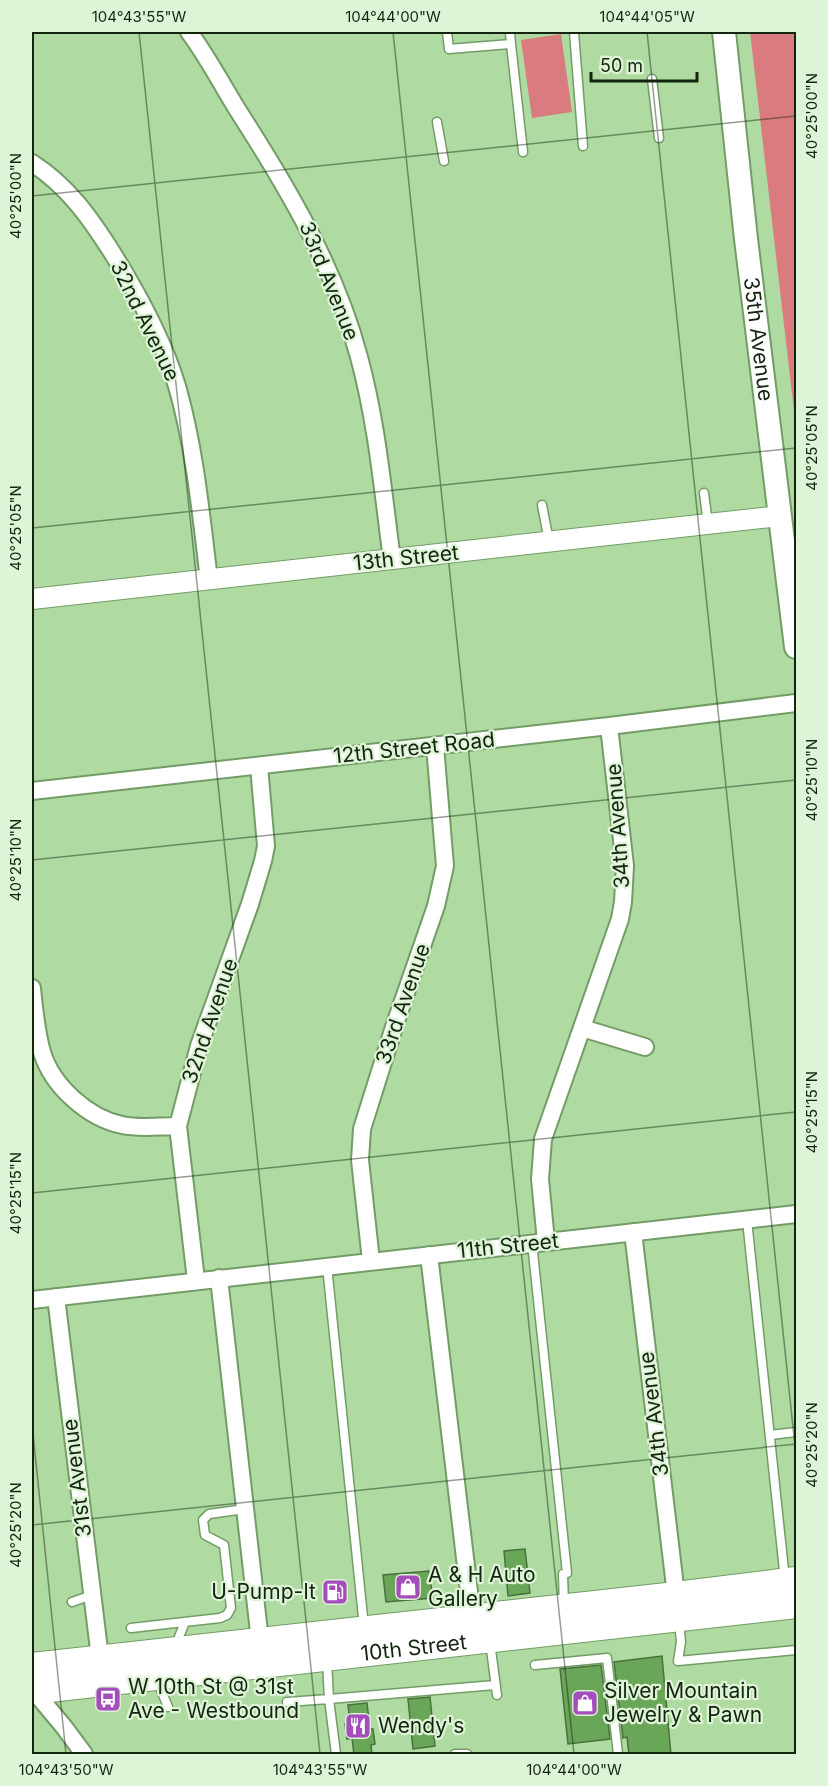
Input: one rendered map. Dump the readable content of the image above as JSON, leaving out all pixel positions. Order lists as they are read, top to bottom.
{
  "streets": {
    "main road": ["35th Avenue", "10th Street"],
    "street": [
      "33rd Avenue",
      "32nd Avenue",
      "13th Street",
      "12th Street Road",
      "34th Avenue",
      "11th Street",
      "31st Avenue"
    ]
  },
  "crossings": [
    ["33rd Avenue", "13th Street"],
    ["33rd Avenue", "12th Street Road"],
    ["33rd Avenue", "11th Street"],
    ["32nd Avenue", "13th Street"],
    ["32nd Avenue", "12th Street Road"],
    ["32nd Avenue", "11th Street"],
    ["35th Avenue", "13th Street"],
    ["12th Street Road", "34th Avenue"],
    ["34th Avenue", "11th Street"],
    ["34th Avenue", "10th Street"],
    ["31st Avenue", "10th Street"]
  ],
  "places": {
    "shop": ["A & H Auto Gallery", "Silver Mountain Jewelry & Pawn"],
    "fuel station": ["U-Pump-It"],
    "bus stop": ["W 10th St @ 31st Ave - Westbound"],
    "restaurant": ["Wendy's"]
  },
  "scale_bar": "50 m",
  "coordinates": [
    "104°43'55\"W",
    "104°44'00\"W",
    "104°44'05\"W",
    "40°25'00\"N",
    "40°25'05\"N",
    "40°25'10\"N",
    "40°25'15\"N",
    "40°25'20\"N",
    "104°43'50\"W"
  ]
}
